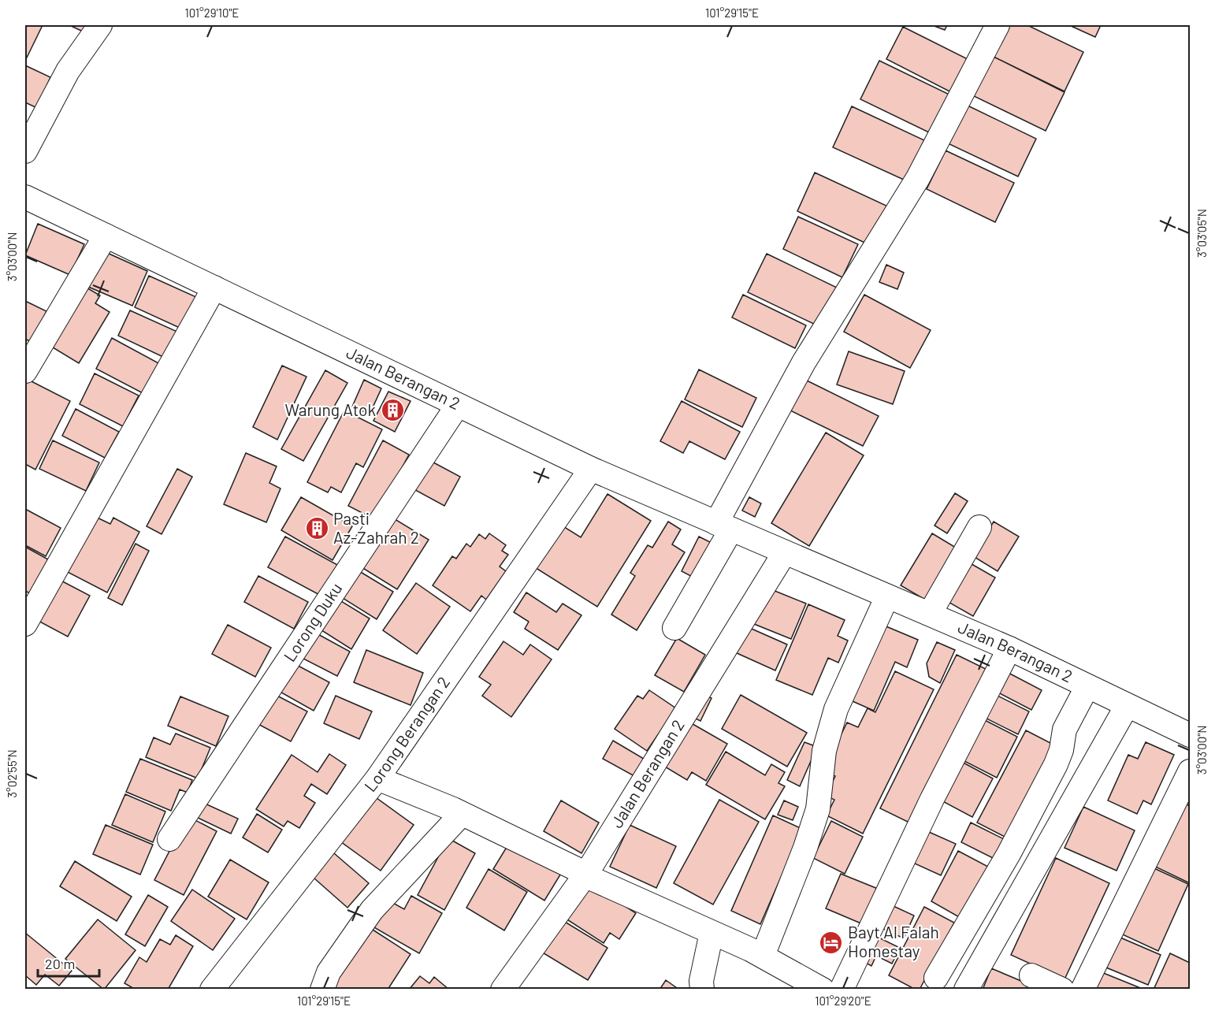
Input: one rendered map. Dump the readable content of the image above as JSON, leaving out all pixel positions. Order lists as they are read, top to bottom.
{
  "streets": {
    "street": ["Jalan Berangan 2", "Lorong Duku", "Lorong Berangan 2"]
  },
  "crossings": [
    ["Jalan Berangan 2", "Lorong Duku"],
    ["Jalan Berangan 2", "Lorong Berangan 2"]
  ],
  "places": {
    "building": ["Warung Atok", "Pasti Az-Zahrah 2"],
    "hotel": ["Bayt Al Falah Homestay"]
  },
  "scale_bar": "20 m",
  "coordinates": [
    "101°29'10\"E",
    "101°29'15\"E",
    "3°03'05\"N",
    "3°03'00\"N",
    "3°02'55\"N",
    "101°29'20\"E"
  ]
}
